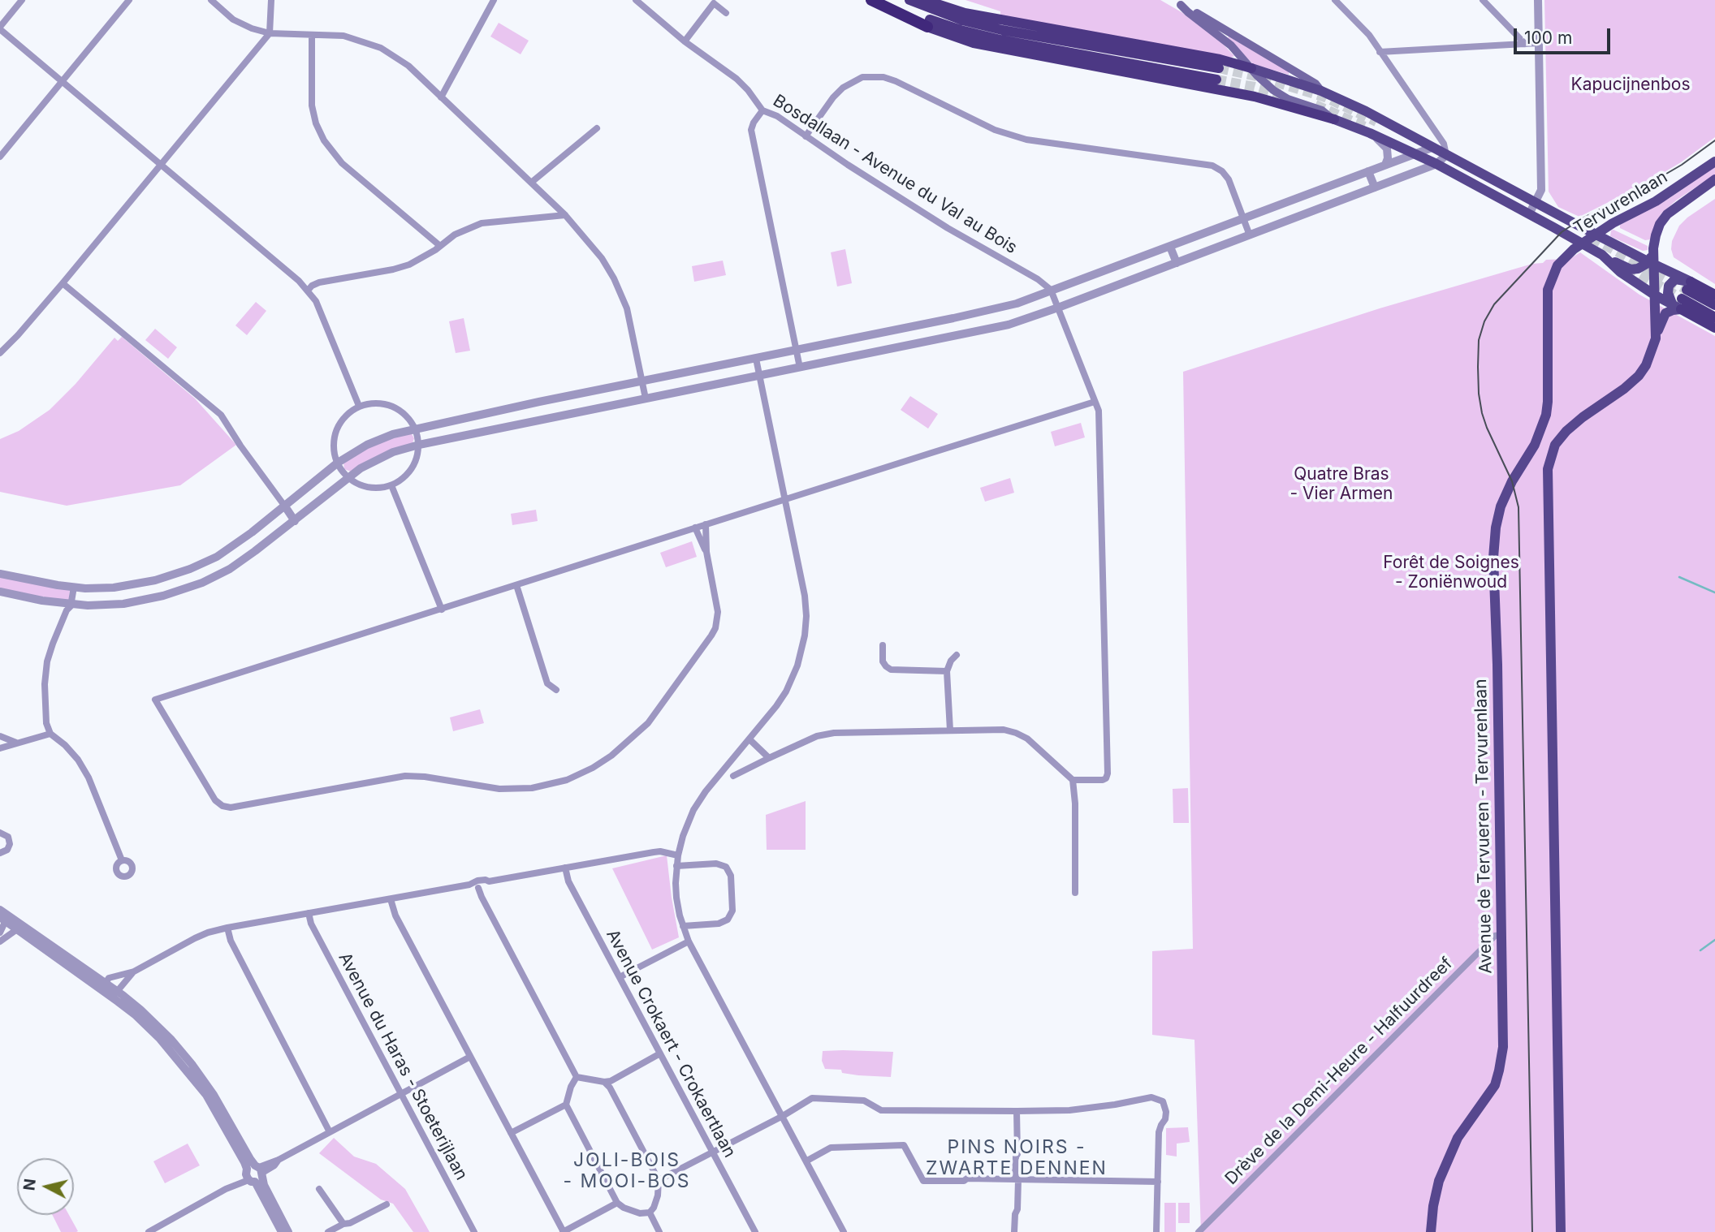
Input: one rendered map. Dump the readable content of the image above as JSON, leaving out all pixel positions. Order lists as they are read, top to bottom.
{
  "streets": {
    "main road": ["Tervurenlaan", "Avenue de Tervueren - Tervurenlaan"],
    "street": [
      "Bosdallaan - Avenue du Val au Bois",
      "Avenue Crokaert - Crokaertlaan",
      "Avenue du Haras - Stoeterijlaan",
      "Drève de la Demi-Heure - Halfuurdreef"
    ]
  },
  "crossings": [
    ["Tervurenlaan", "Avenue de Tervueren - Tervurenlaan"],
    ["Avenue de Tervueren - Tervurenlaan", "Drève de la Demi-Heure - Halfuurdreef"]
  ],
  "districts": ["PINS NOIRS - ZWARTE DENNEN", "JOLI-BOIS - MOOI-BOS"],
  "parks": ["Kapucijnenbos", "Quatre Bras - Vier Armen", "Forêt de Soignes - Zoniënwoud"],
  "scale_bar": "100 m",
  "north": "left"
}
